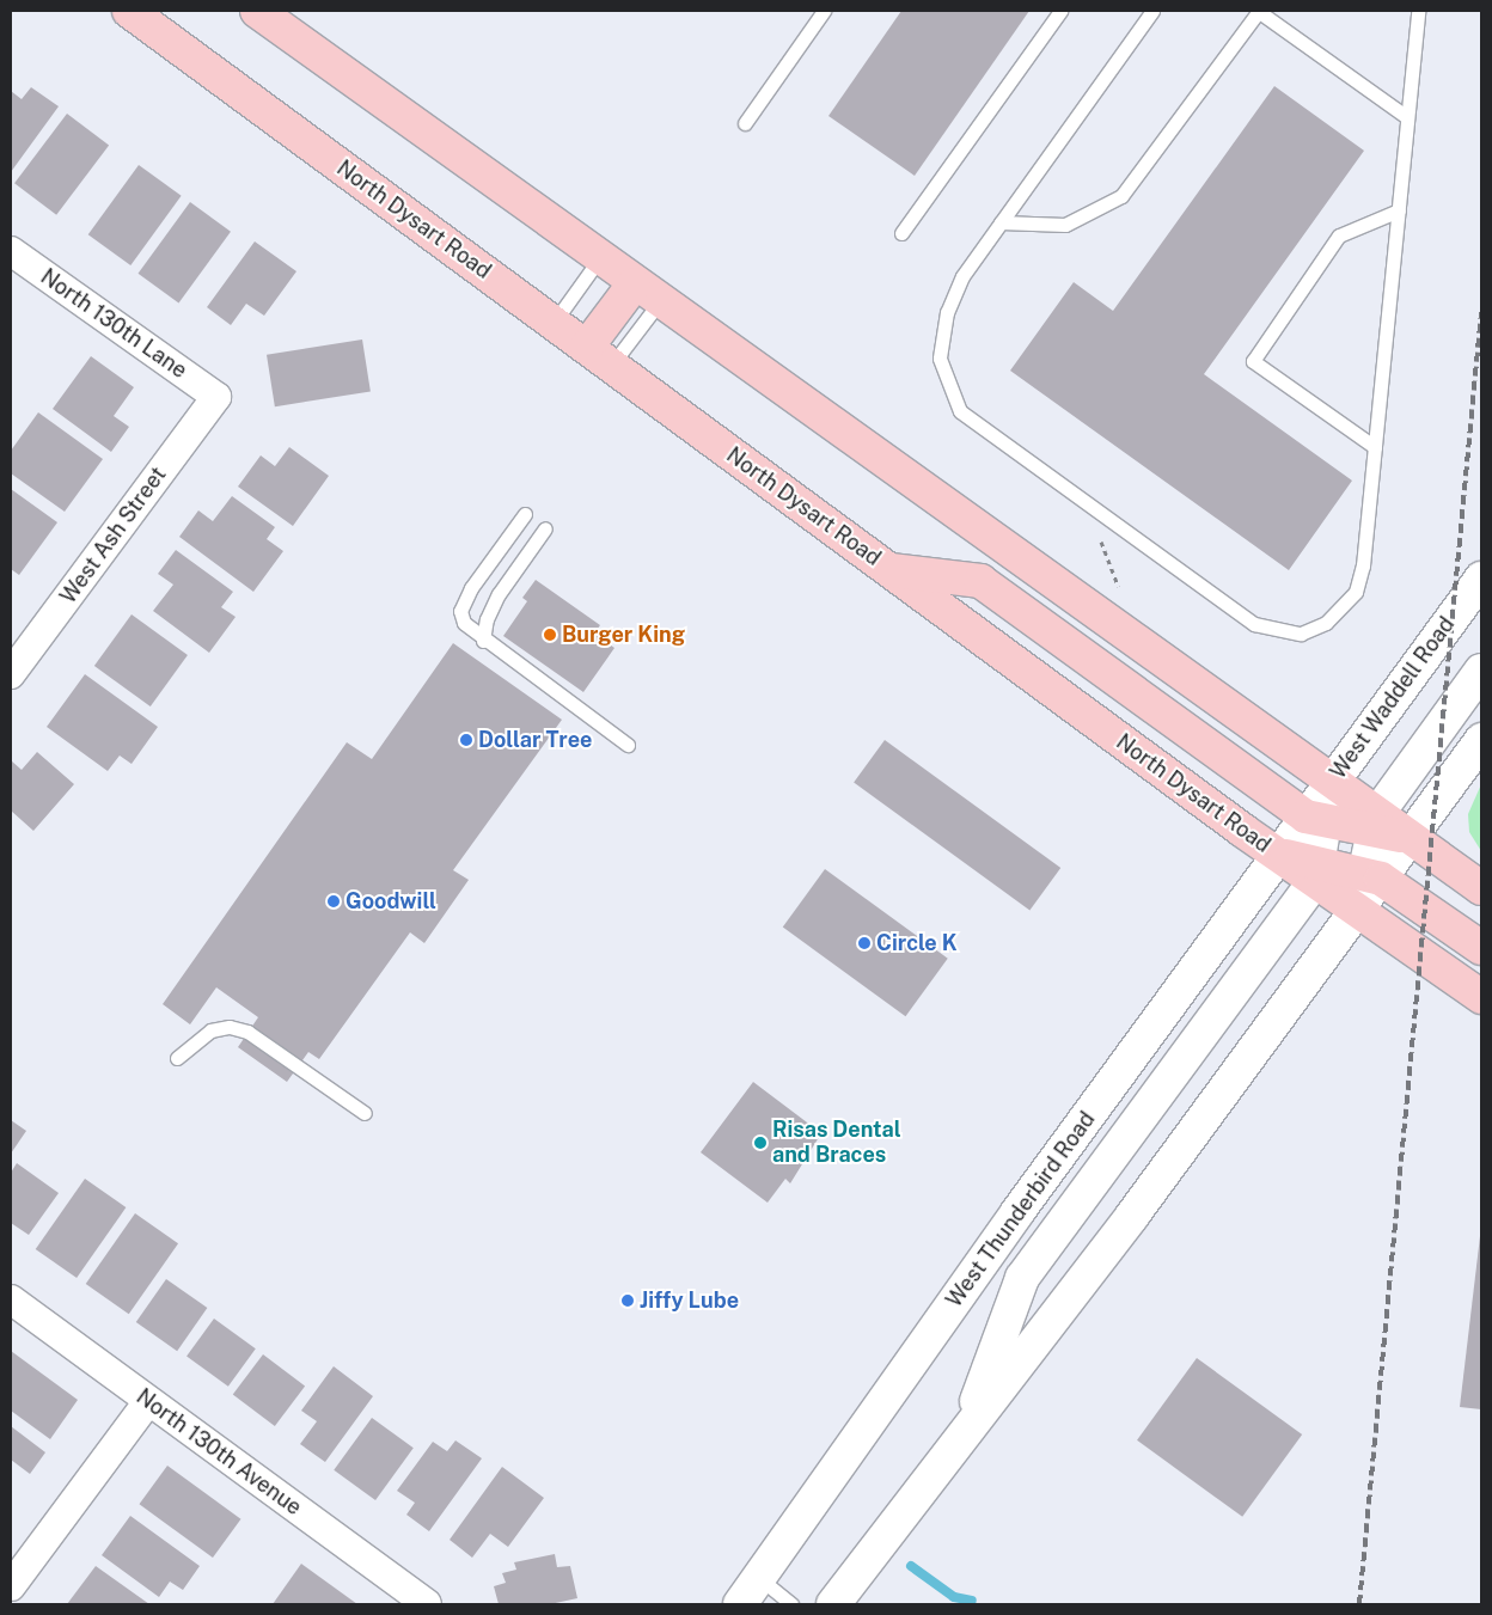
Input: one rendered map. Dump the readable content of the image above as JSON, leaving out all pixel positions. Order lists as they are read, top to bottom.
{
  "streets": {
    "main road": ["North Dysart Road", "West Waddell Road", "West Thunderbird Road"],
    "street": ["North 130th Lane", "West Ash Street", "North 130th Avenue"]
  },
  "crossings": [
    ["North Dysart Road", "West Thunderbird Road"],
    ["North 130th Lane", "West Ash Street"],
    ["West Waddell Road", "West Thunderbird Road"]
  ],
  "places": [
    "Burger King",
    "Dollar Tree",
    "Goodwill",
    "Circle K",
    "Risas Dental and Braces",
    "Jiffy Lube"
  ]
}
